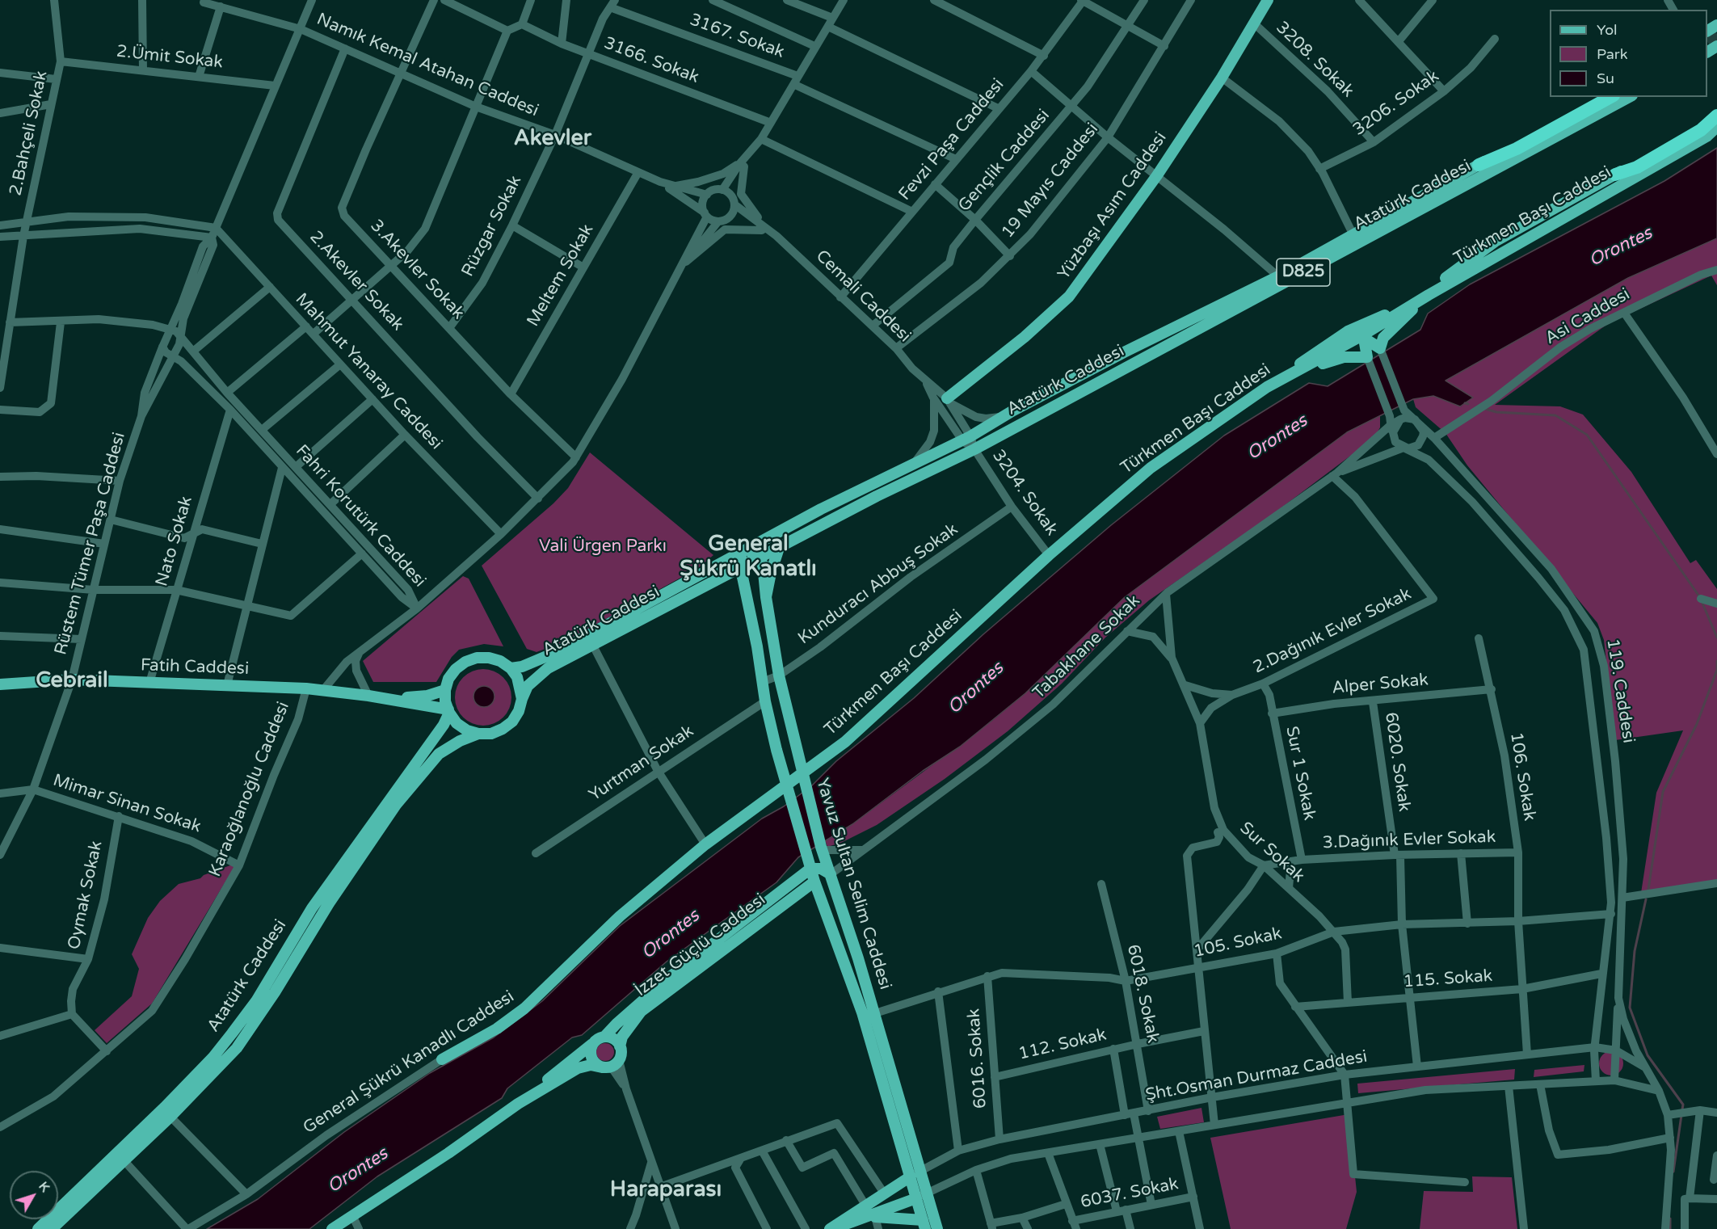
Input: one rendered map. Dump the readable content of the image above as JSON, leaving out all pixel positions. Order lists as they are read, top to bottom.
{
  "streets": {
    "main road": [
      "Atatürk Caddesi",
      "Yüzbaşı Asım Caddesi",
      "Türkmen Başı Caddesi",
      "D825",
      "Fatih Caddesi",
      "Yavuz Sultan Selim Caddesi",
      "İzzet Güçlü Caddesi",
      "General Şükrü Kanadlı Caddesi"
    ],
    "street": [
      "3167. Sokak",
      "2.Ümit Sokak",
      "3208. Sokak",
      "3166. Sokak",
      "Namık Kemal Atahan Caddesi",
      "3206. Sokak",
      "2.Bahçeli Sokak",
      "Fevzi Paşa Caddesi",
      "Gençlik Caddesi",
      "19 Mayıs Caddesi",
      "Rüzgar Sokak",
      "3.Akevler Sokak",
      "Meltem Sokak",
      "2.Akevler Sokak",
      "Cemali Caddesi",
      "Asi Caddesi",
      "Mahmut Yanaray Caddesi",
      "3204. Sokak",
      "Fahri Korutürk Caddesi",
      "Nato Sokak",
      "Rüstem Tümer Paşa Caddesi",
      "Kunduracı Abbuş Sokak",
      "2.Dağınık Evler Sokak",
      "Tabakhane Sokak",
      "Alper Sokak",
      "119. Caddesi",
      "6020. Sokak",
      "Yurtman Sokak",
      "Sur 1 Sokak",
      "106. Sokak",
      "Karaoğlanoğlu Caddesi",
      "Mimar Sinan Sokak",
      "3.Dağınık Evler Sokak",
      "Sur Sokak",
      "Oymak Sokak",
      "105. Sokak",
      "115. Sokak",
      "6018. Sokak",
      "112. Sokak",
      "6016. Sokak",
      "Şht.Osman Durmaz Caddesi",
      "6037. Sokak"
    ]
  },
  "crossings": [
    ["3167. Sokak", "Rüzgar Sokak"],
    ["2.Ümit Sokak", "2.Bahçeli Sokak"],
    ["2.Ümit Sokak", "Rüstem Tümer Paşa Caddesi"],
    ["3208. Sokak", "3206. Sokak"],
    ["3208. Sokak", "Yüzbaşı Asım Caddesi"],
    ["3166. Sokak", "Rüzgar Sokak"],
    ["Namık Kemal Atahan Caddesi", "Rüzgar Sokak"],
    ["Namık Kemal Atahan Caddesi", "3.Akevler Sokak"],
    ["Namık Kemal Atahan Caddesi", "Meltem Sokak"],
    ["Namık Kemal Atahan Caddesi", "2.Akevler Sokak"],
    ["Namık Kemal Atahan Caddesi", "Cemali Caddesi"],
    ["Namık Kemal Atahan Caddesi", "Rüstem Tümer Paşa Caddesi"],
    ["Fevzi Paşa Caddesi", "Cemali Caddesi"],
    ["Gençlik Caddesi", "Cemali Caddesi"],
    ["19 Mayıs Caddesi", "Cemali Caddesi"],
    ["Atatürk Caddesi", "Cemali Caddesi"],
    ["Atatürk Caddesi", "3204. Sokak"],
    ["Atatürk Caddesi", "Fatih Caddesi"],
    ["Atatürk Caddesi", "Yavuz Sultan Selim Caddesi"],
    ["Yüzbaşı Asım Caddesi", "Cemali Caddesi"],
    ["Türkmen Başı Caddesi", "3204. Sokak"],
    ["Türkmen Başı Caddesi", "Yavuz Sultan Selim Caddesi"],
    ["Türkmen Başı Caddesi", "General Şükrü Kanadlı Caddesi"],
    ["Rüzgar Sokak", "3.Akevler Sokak"],
    ["3.Akevler Sokak", "Meltem Sokak"],
    ["Cemali Caddesi", "3204. Sokak"],
    ["Asi Caddesi", "119. Caddesi"],
    ["Mahmut Yanaray Caddesi", "Rüstem Tümer Paşa Caddesi"],
    ["3204. Sokak", "Kunduracı Abbuş Sokak"],
    ["Fahri Korutürk Caddesi", "Nato Sokak"],
    ["Fahri Korutürk Caddesi", "Rüstem Tümer Paşa Caddesi"],
    ["Nato Sokak", "Fatih Caddesi"],
    ["Rüstem Tümer Paşa Caddesi", "Fatih Caddesi"],
    ["Rüstem Tümer Paşa Caddesi", "Mimar Sinan Sokak"],
    ["Kunduracı Abbuş Sokak", "Yavuz Sultan Selim Caddesi"],
    ["2.Dağınık Evler Sokak", "Tabakhane Sokak"],
    ["2.Dağınık Evler Sokak", "Sur 1 Sokak"],
    ["2.Dağınık Evler Sokak", "Sur Sokak"],
    ["Tabakhane Sokak", "Sur Sokak"],
    ["Tabakhane Sokak", "Yavuz Sultan Selim Caddesi"],
    ["Fatih Caddesi", "Karaoğlanoğlu Caddesi"],
    ["Alper Sokak", "6020. Sokak"],
    ["Alper Sokak", "Sur 1 Sokak"],
    ["Alper Sokak", "106. Sokak"],
    ["119. Caddesi", "105. Sokak"],
    ["119. Caddesi", "115. Sokak"],
    ["119. Caddesi", "Şht.Osman Durmaz Caddesi"],
    ["6020. Sokak", "3.Dağınık Evler Sokak"],
    ["6020. Sokak", "105. Sokak"],
    ["6020. Sokak", "115. Sokak"],
    ["6020. Sokak", "Şht.Osman Durmaz Caddesi"],
    ["Yurtman Sokak", "Yavuz Sultan Selim Caddesi"],
    ["Sur 1 Sokak", "3.Dağınık Evler Sokak"],
    ["106. Sokak", "3.Dağınık Evler Sokak"],
    ["106. Sokak", "105. Sokak"],
    ["106. Sokak", "115. Sokak"],
    ["106. Sokak", "Şht.Osman Durmaz Caddesi"],
    ["Karaoğlanoğlu Caddesi", "Mimar Sinan Sokak"],
    ["Mimar Sinan Sokak", "Oymak Sokak"],
    ["Sur Sokak", "105. Sokak"],
    ["Sur Sokak", "115. Sokak"],
    ["Yavuz Sultan Selim Caddesi", "105. Sokak"],
    ["Yavuz Sultan Selim Caddesi", "İzzet Güçlü Caddesi"],
    ["Yavuz Sultan Selim Caddesi", "General Şükrü Kanadlı Caddesi"],
    ["Yavuz Sultan Selim Caddesi", "Şht.Osman Durmaz Caddesi"],
    ["105. Sokak", "6018. Sokak"],
    ["105. Sokak", "6016. Sokak"],
    ["6018. Sokak", "112. Sokak"],
    ["6018. Sokak", "Şht.Osman Durmaz Caddesi"],
    ["112. Sokak", "6016. Sokak"],
    ["6016. Sokak", "Şht.Osman Durmaz Caddesi"]
  ],
  "districts": [
    "Akevler",
    "General Şükrü Kanatlı",
    "Cebrail",
    "Haraparası"
  ],
  "water": ["Orontes"],
  "parks": ["Vali Ürgen Parkı"],
  "legend": ["Yol", "Park", "Su"],
  "north": "top right"
}
